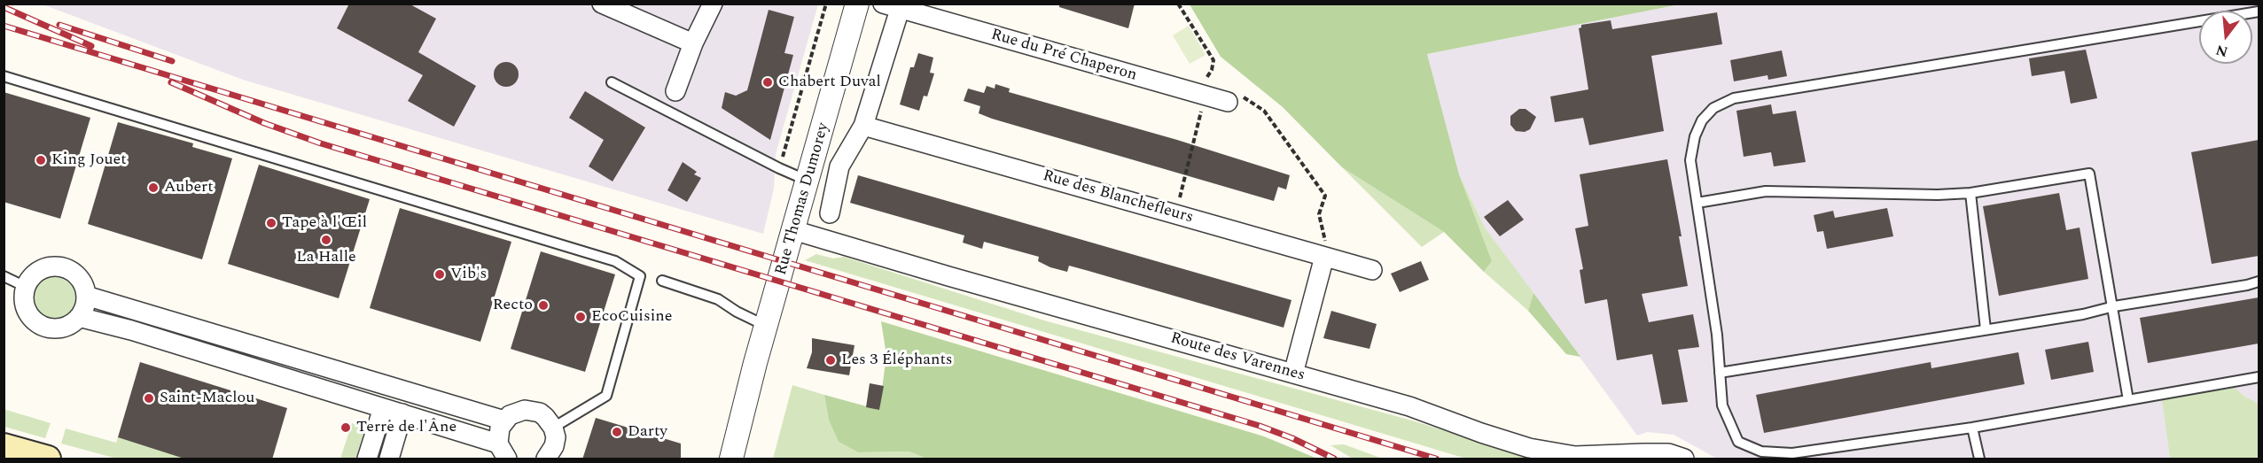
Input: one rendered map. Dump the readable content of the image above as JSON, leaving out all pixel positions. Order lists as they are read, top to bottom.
{
  "streets": {
    "street": [
      "Rue du Pré Chaperon",
      "Rue des Blanchefleurs",
      "Rue Thomas Dumorey",
      "Route des Varennes"
    ]
  },
  "crossings": [
    ["Rue Thomas Dumorey", "Route des Varennes"]
  ],
  "places": [
    "Chabert Duval",
    "King Jouet",
    "Aubert",
    "Tape à l'Œil",
    "La Halle",
    "Vib's",
    "Recto",
    "EcoCuisine",
    "Les 3 Éléphants",
    "Saint-Maclou",
    "Terre de l'Âne",
    "Darty"
  ],
  "north": "bottom"
}
